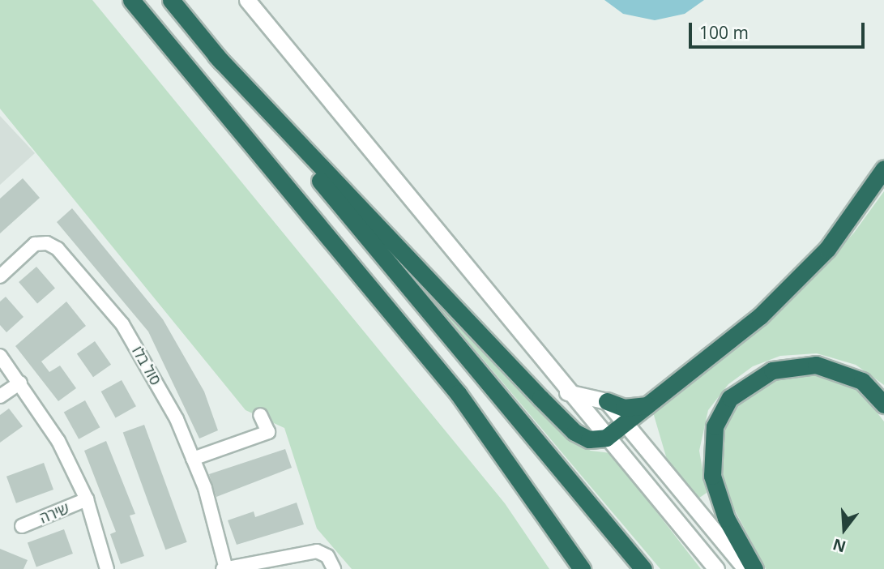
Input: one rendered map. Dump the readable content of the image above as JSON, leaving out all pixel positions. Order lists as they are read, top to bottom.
{
  "streets": {
    "street": ["סול בלו", "שירה"]
  },
  "scale_bar": "100 m",
  "north": "bottom"
}
